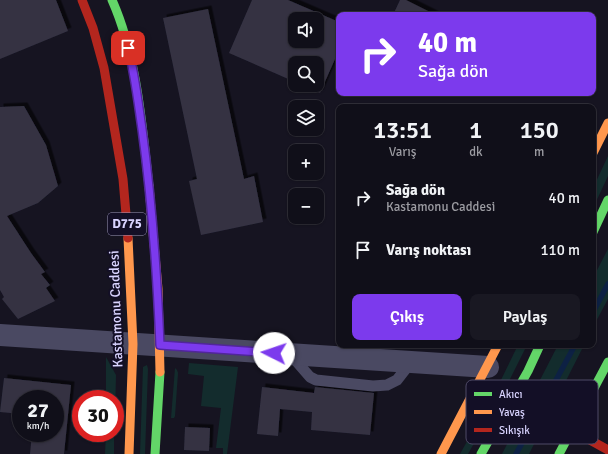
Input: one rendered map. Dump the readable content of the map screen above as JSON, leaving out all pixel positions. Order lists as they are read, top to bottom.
{
  "streets": {
    "main road": ["D775", "Kastamonu Caddesi"]
  },
  "legend": ["Akıcı", "Yavaş", "Sıkışık"],
  "page": {
    "map_buttons": ["+", "−"],
    "turn": ["40 m", "Sağa dön"],
    "eta": [
      "13:51",
      "Varış",
      "1",
      "dk",
      "150",
      "m"
    ],
    "list": [
      {
        "name": "Sağa dön",
        "note": "Kastamonu Caddesi",
        "value": "40 m"
      },
      {
        "name": "Varış noktası",
        "value": "110 m"
      }
    ],
    "buttons": ["Çıkış", "Paylaş"],
    "speed": "27 km/h",
    "limit": "30"
  }
}
